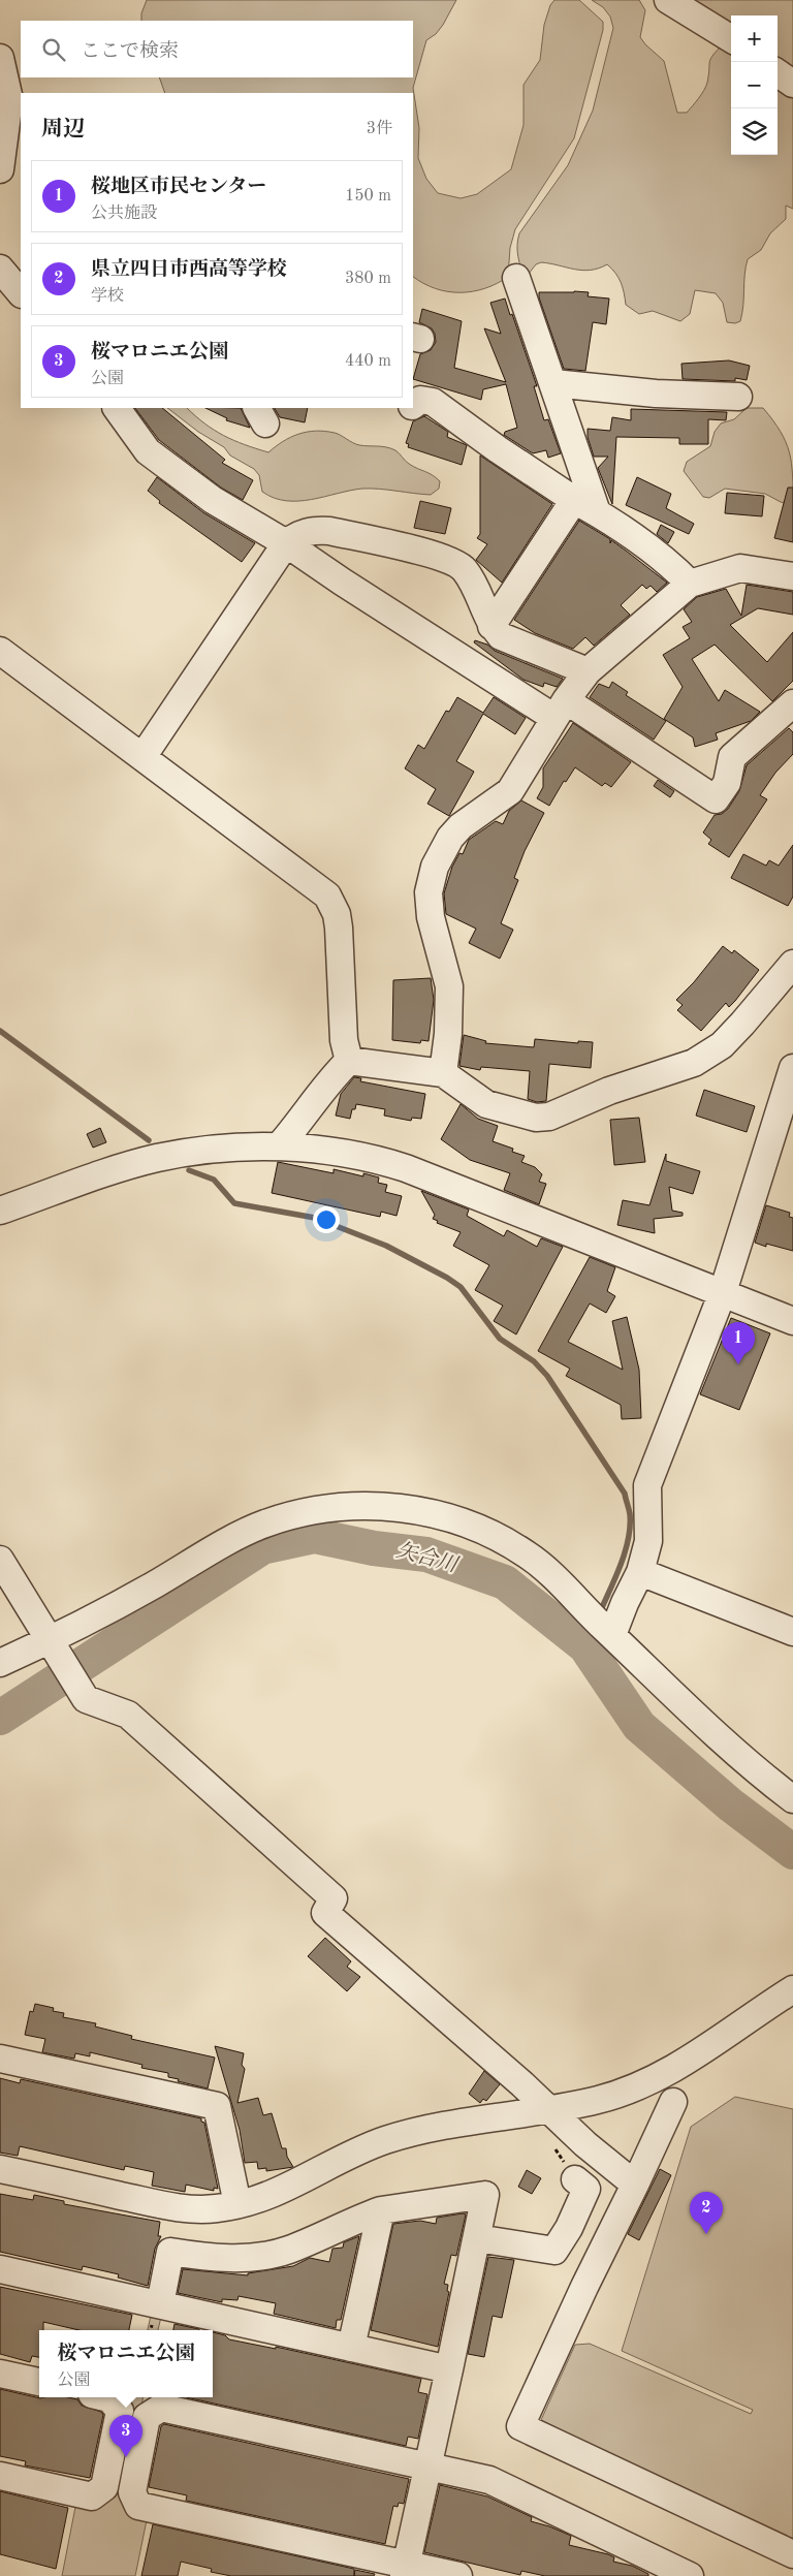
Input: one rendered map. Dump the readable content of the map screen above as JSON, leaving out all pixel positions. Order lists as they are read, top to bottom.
{
  "water": ["矢合川"],
  "page": {
    "map_buttons": ["+", "−"],
    "search": "ここで検索",
    "heading": ["周辺", "3件"],
    "list": [
      {
        "mark": "1",
        "name": "桜地区市民センター",
        "note": "公共施設",
        "value": "150 m"
      },
      {
        "mark": "2",
        "name": "県立四日市西高等学校",
        "note": "学校",
        "value": "380 m"
      },
      {
        "mark": "3",
        "name": "桜マロニエ公園",
        "note": "公園",
        "value": "440 m"
      }
    ],
    "pins": ["1", "2", "3"],
    "popup": ["桜マロニエ公園", "公園"]
  }
}
